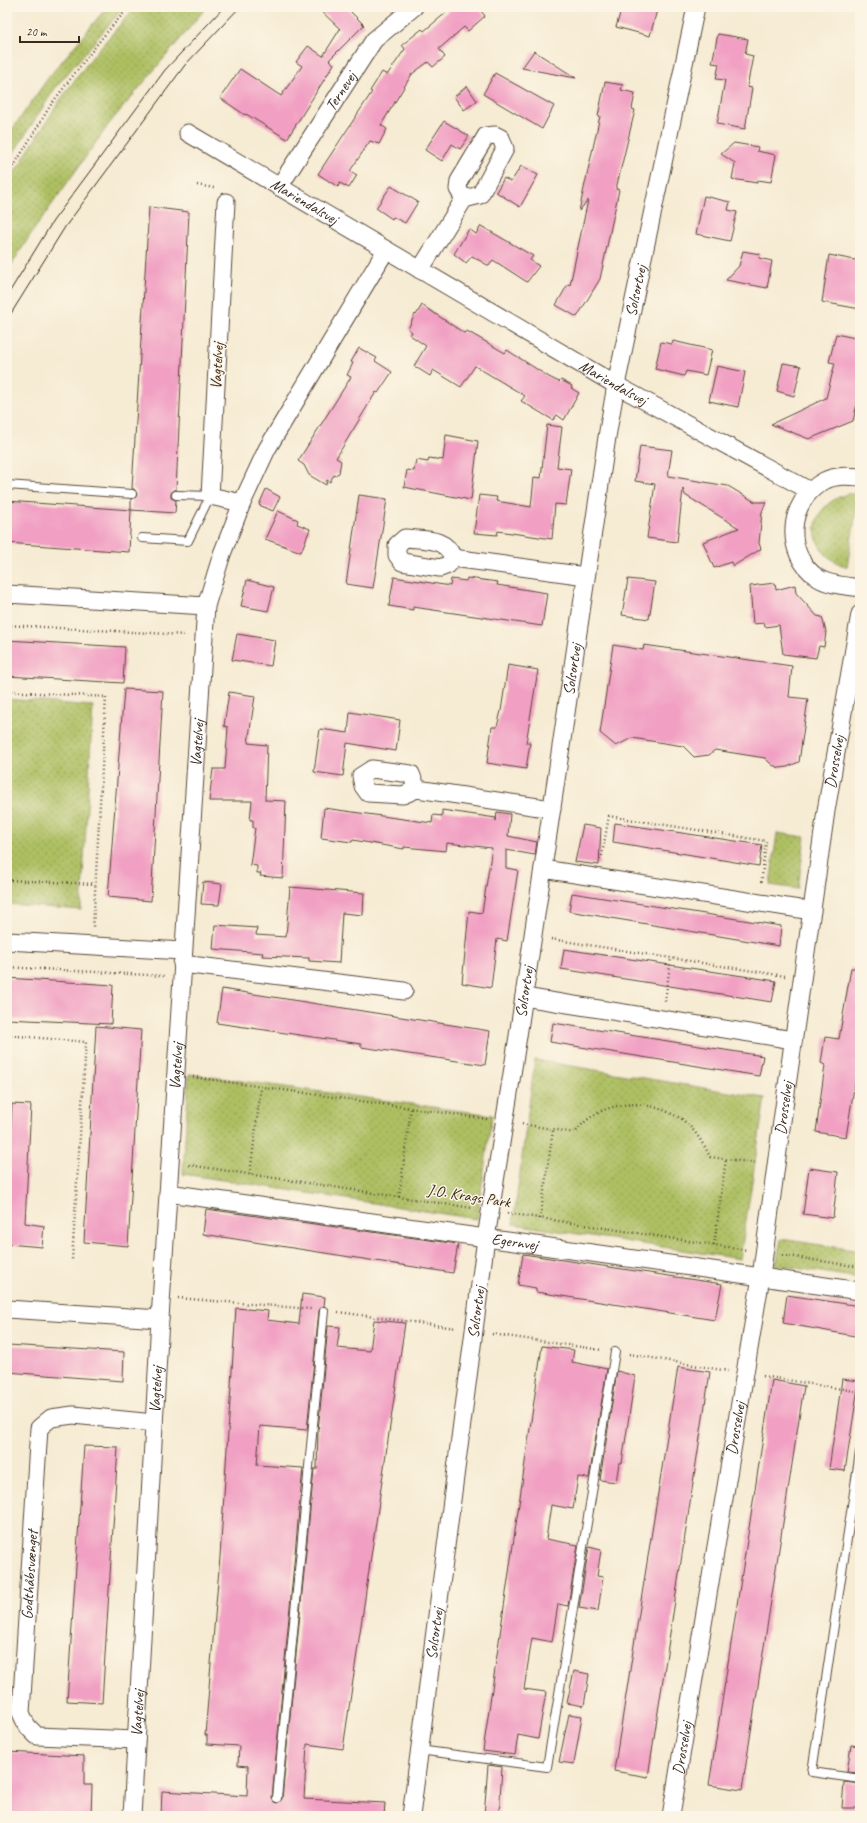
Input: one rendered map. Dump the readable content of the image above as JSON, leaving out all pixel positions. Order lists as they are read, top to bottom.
{
  "streets": {
    "street": [
      "Ternevej",
      "Mariendalsvej",
      "Solsortvej",
      "Vagtelvej",
      "Drosselvej",
      "Egernvej",
      "Godthåbsvænget"
    ],
    "path": ["J.O. Krags Park"]
  },
  "crossings": [
    ["Ternevej", "Mariendalsvej"],
    ["Mariendalsvej", "Solsortvej"],
    ["Mariendalsvej", "Vagtelvej"],
    ["Solsortvej", "J.O. Krags Park"],
    ["Solsortvej", "Egernvej"],
    ["Vagtelvej", "J.O. Krags Park"],
    ["Vagtelvej", "Egernvej"],
    ["Vagtelvej", "Godthåbsvænget"],
    ["Drosselvej", "J.O. Krags Park"],
    ["Drosselvej", "Egernvej"]
  ],
  "scale_bar": "20 m"
}
